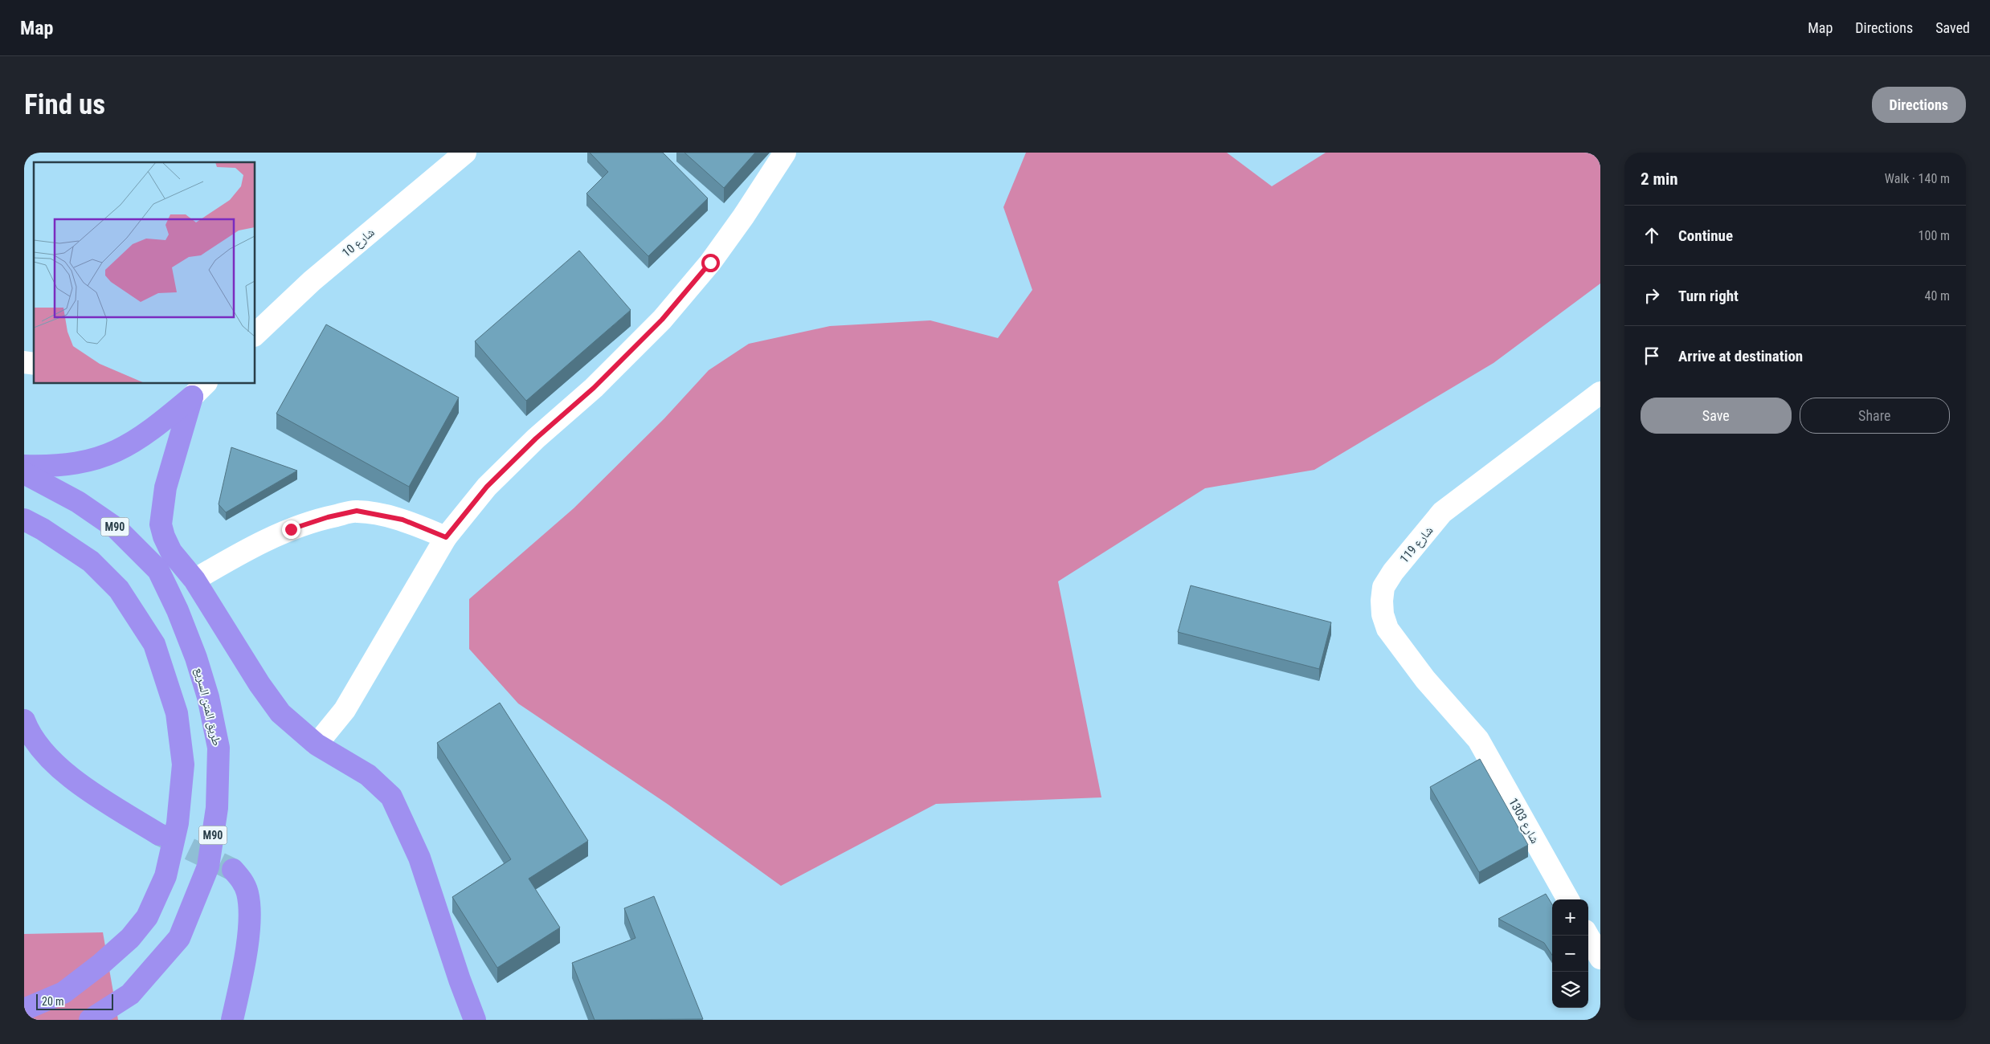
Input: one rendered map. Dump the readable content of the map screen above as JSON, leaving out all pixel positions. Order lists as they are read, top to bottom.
{
  "streets": {
    "highway": ["M90", "طريق المتن السريع"],
    "street": ["شارع 10", "شارع 119", "شارع 1303"]
  },
  "crossings": [
    ["شارع 119", "شارع 1303"]
  ],
  "scale_bar": "20 m",
  "page": {
    "header": "Map",
    "nav": ["Map", "Directions", "Saved"],
    "buttons": [
      "Directions",
      ["Save", "Share"]
    ],
    "title": "Find us",
    "heading": ["2 min", "Walk · 140 m"],
    "list": [
      ["Continue", "100 m"],
      ["Turn right", "40 m"],
      "Arrive at destination"
    ],
    "map_buttons": ["+", "−"],
    "scale": "20 m"
  }
}
